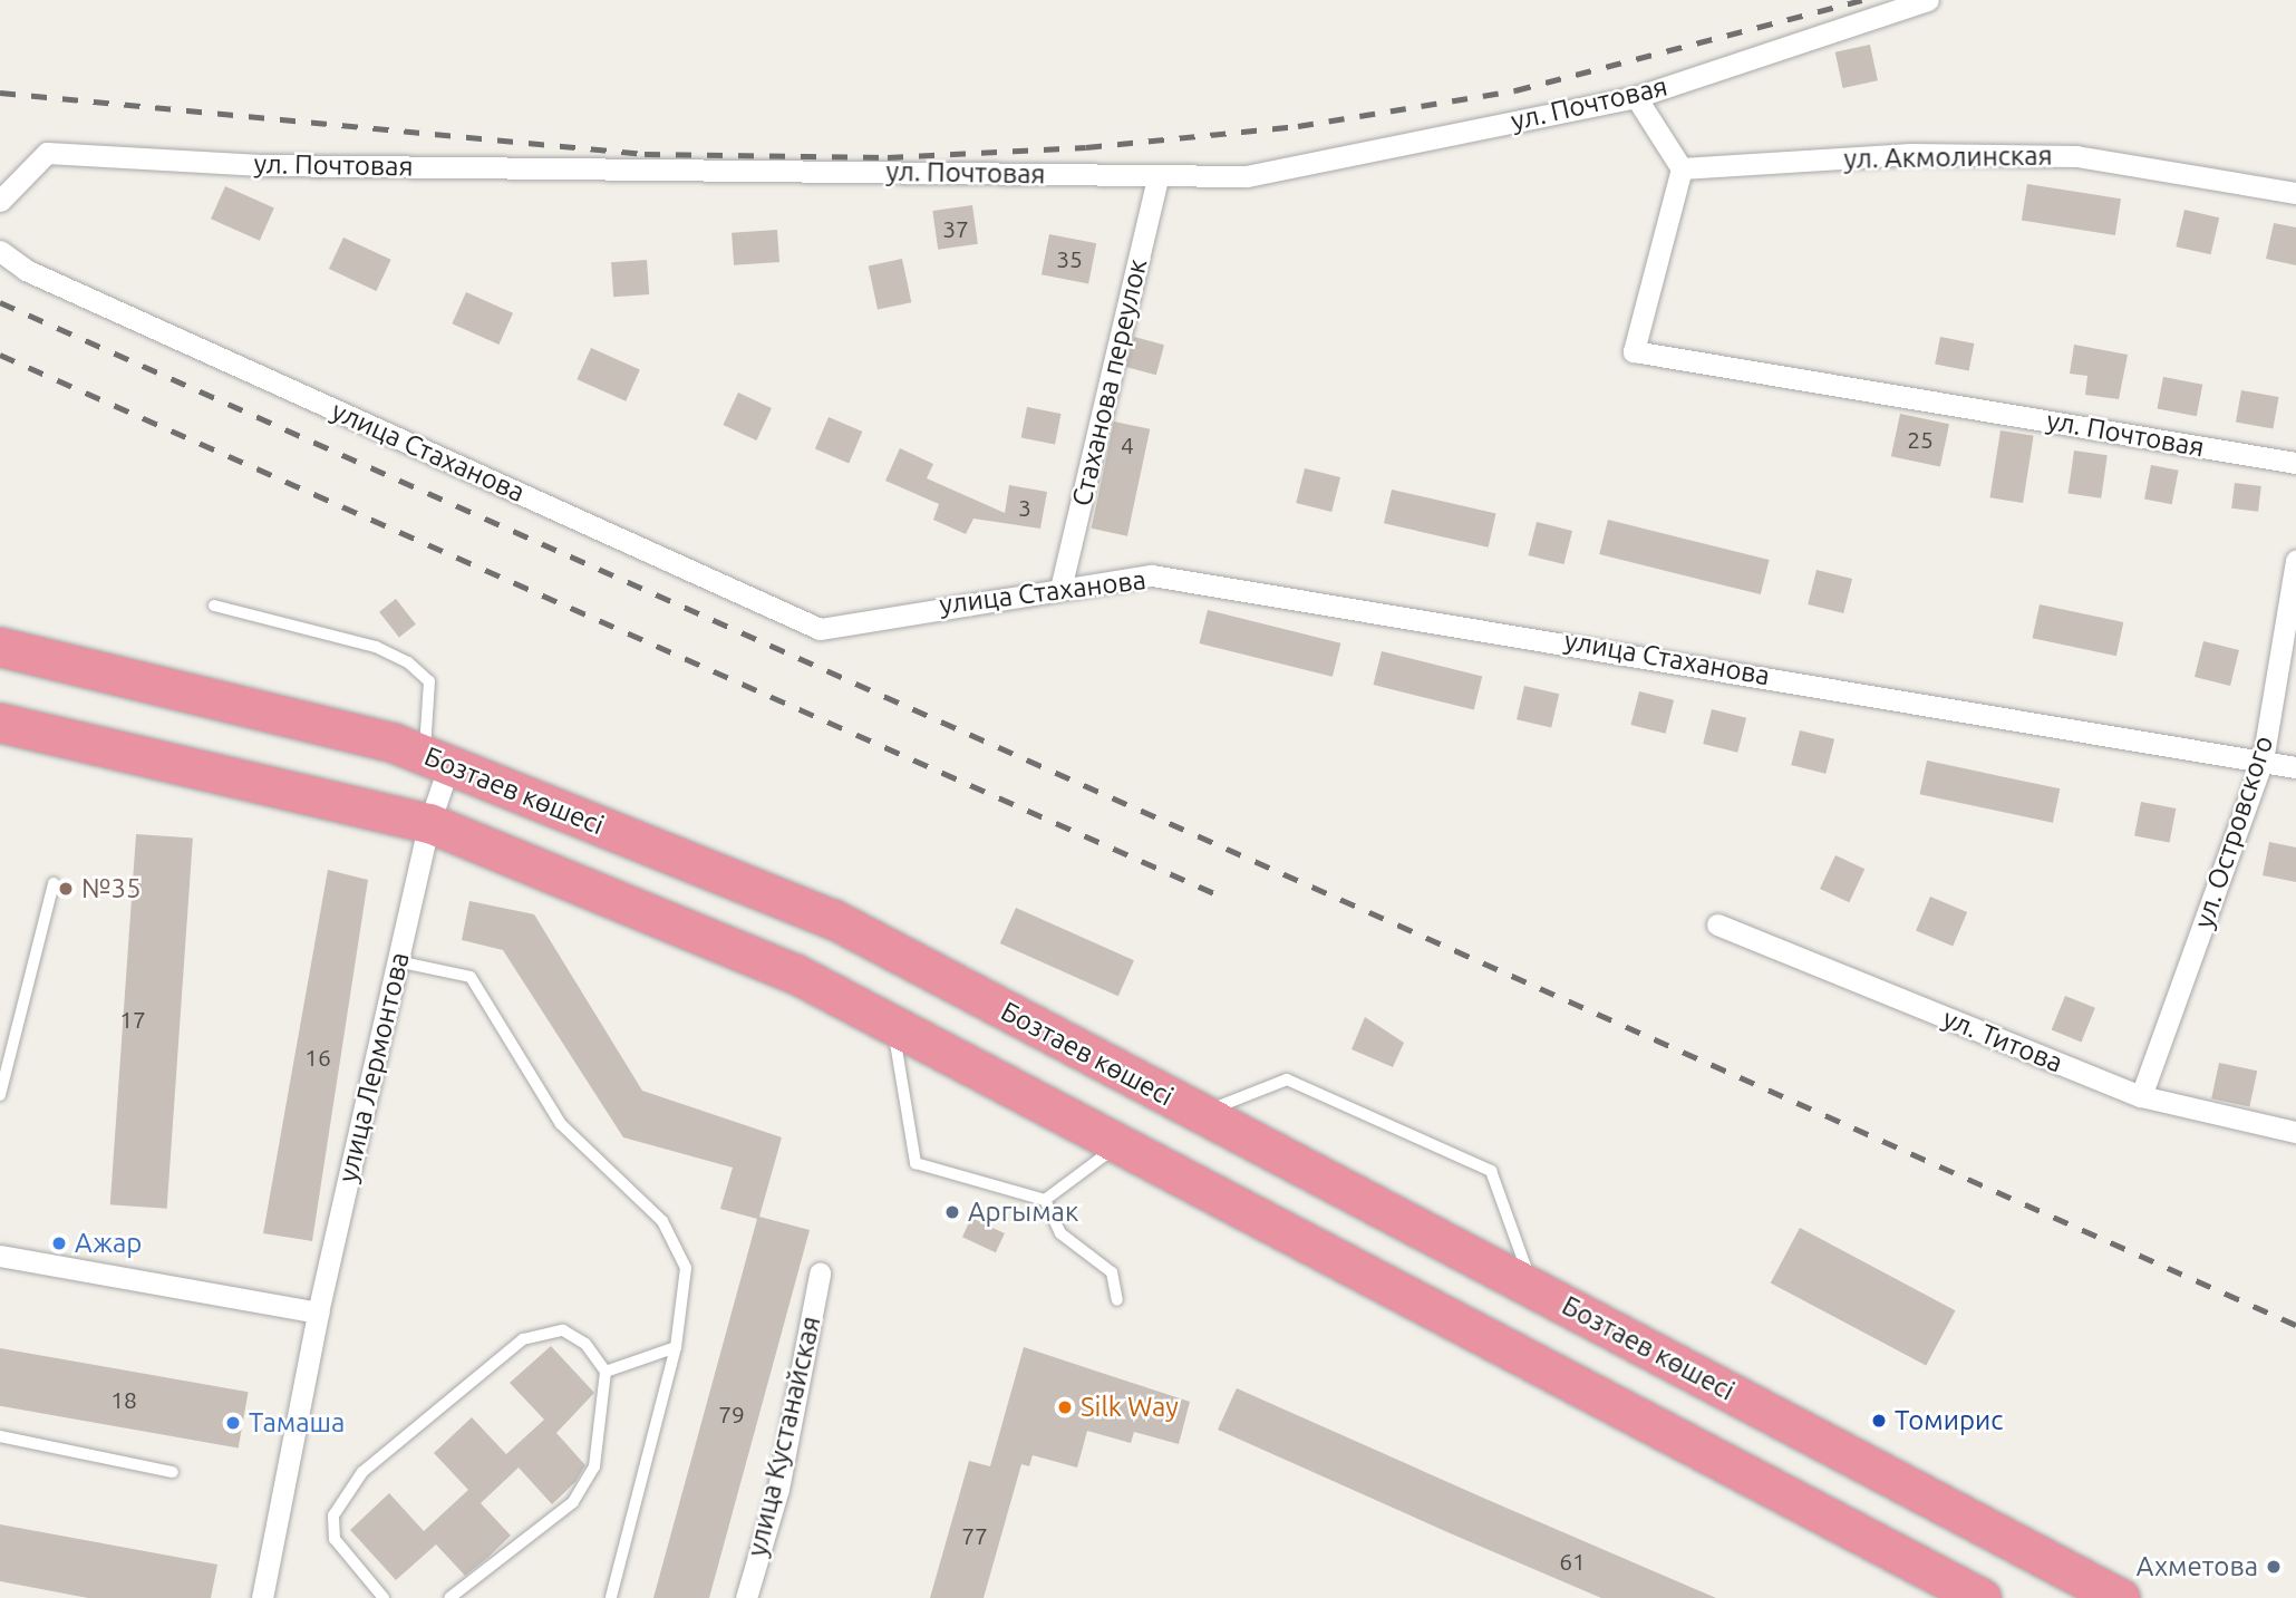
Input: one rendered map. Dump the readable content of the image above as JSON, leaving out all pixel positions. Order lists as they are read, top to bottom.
{
  "streets": {
    "highway": ["Бозтаев көшесі"],
    "street": [
      "ул. Почтовая",
      "ул. Акмолинская",
      "Стаханова переулок",
      "улица Стаханова",
      "ул. Островского",
      "ул. Титова",
      "улица Лермонтова",
      "улица Кустанайская"
    ]
  },
  "crossings": [
    ["ул. Почтовая", "ул. Акмолинская"],
    ["ул. Почтовая", "Стаханова переулок"],
    ["Стаханова переулок", "улица Стаханова"],
    ["улица Стаханова", "ул. Островского"],
    ["Бозтаев көшесі", "улица Лермонтова"],
    ["ул. Островского", "ул. Титова"]
  ],
  "places": [
    "№35",
    "Аргымак",
    "Ажар",
    "Silk Way",
    "Томирис",
    "Тамаша",
    "Ахметова"
  ],
  "house_numbers": [
    "37",
    "35",
    "25",
    "4",
    "3",
    "17",
    "16",
    "18",
    "79",
    "77",
    "61"
  ]
}
